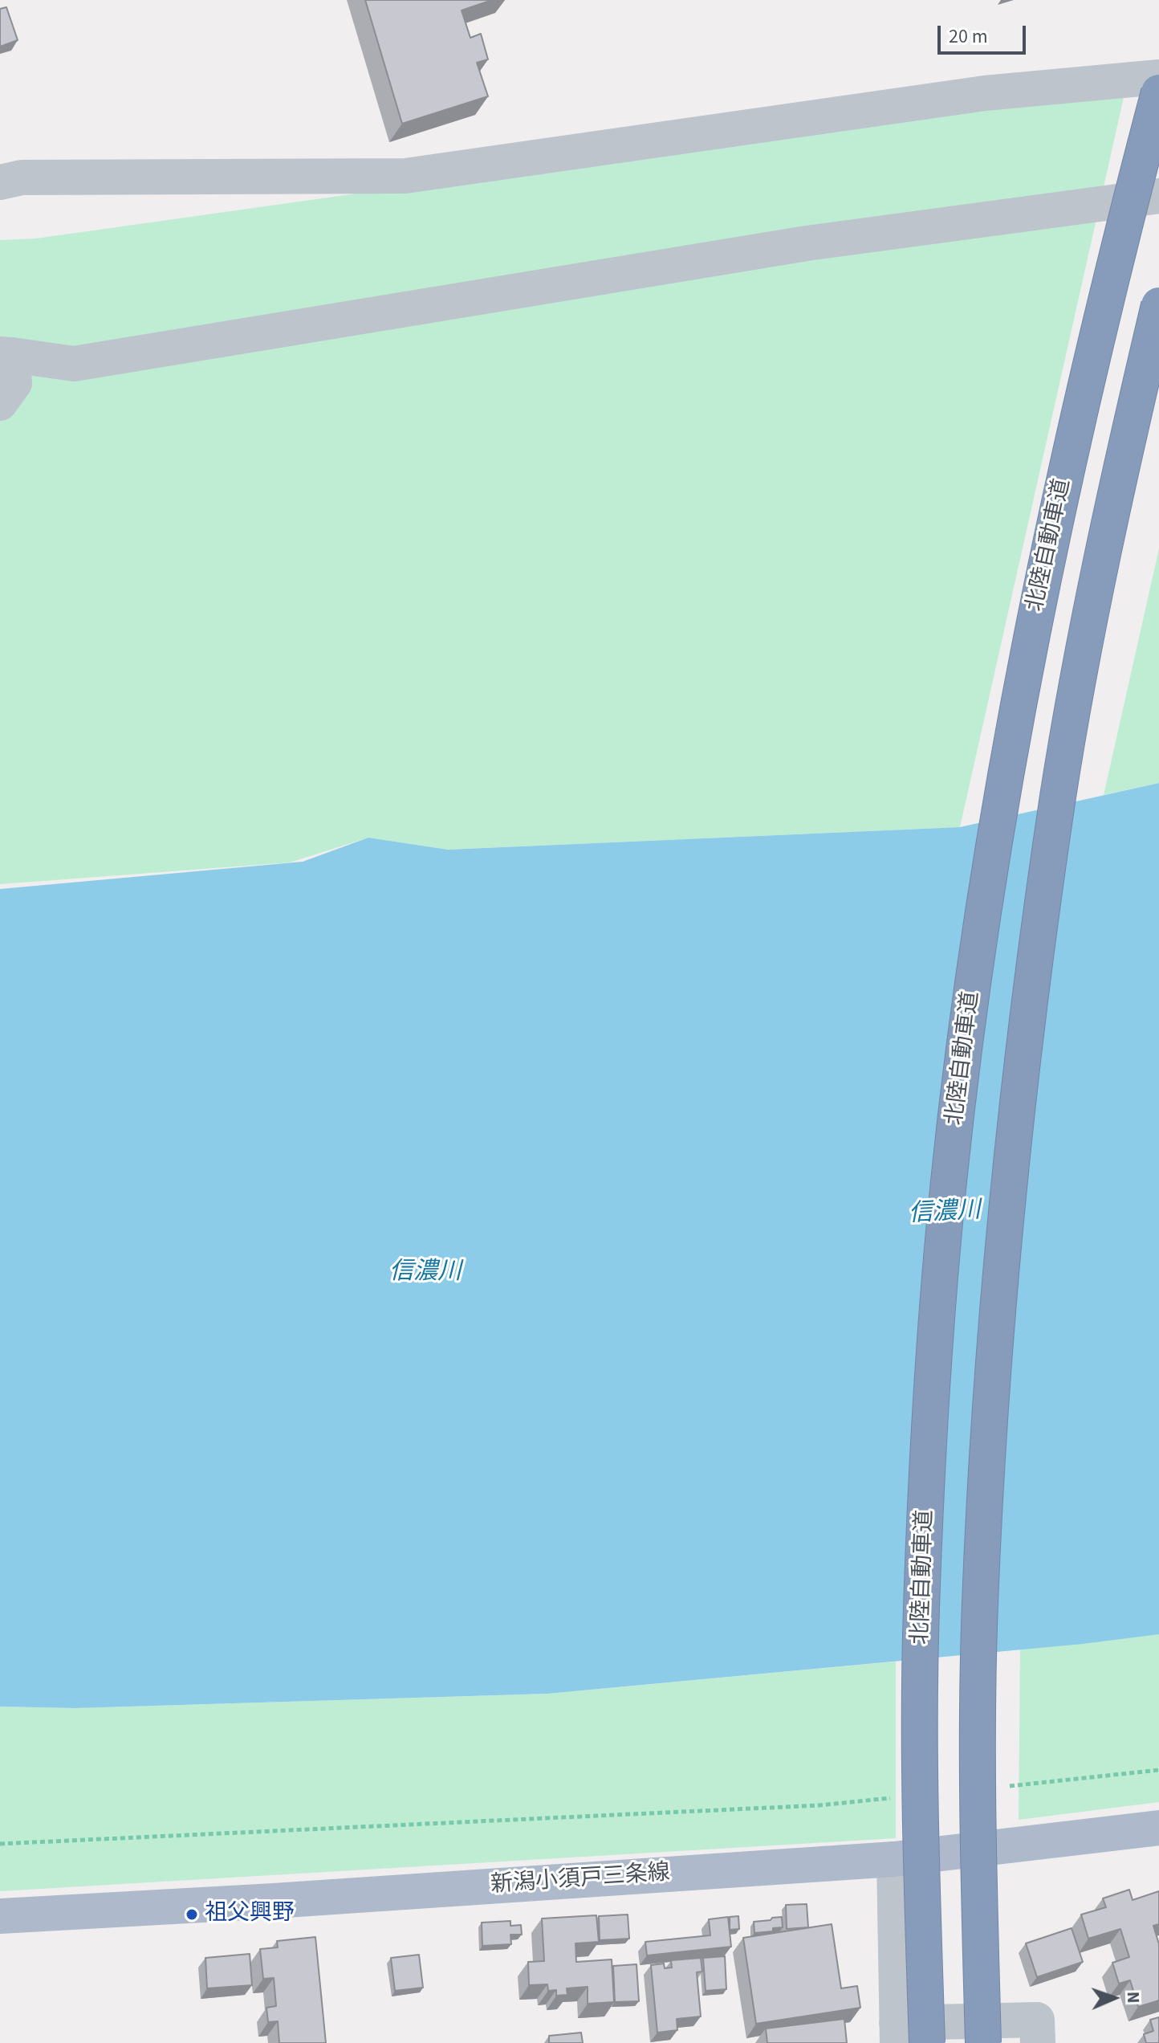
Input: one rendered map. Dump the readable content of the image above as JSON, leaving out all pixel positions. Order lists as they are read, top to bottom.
{
  "streets": {
    "highway": ["北陸自動車道"],
    "main road": ["新潟小須戸三条線"]
  },
  "water": ["信濃川"],
  "places": ["祖父興野"],
  "scale_bar": "20 m",
  "north": "right"
}
